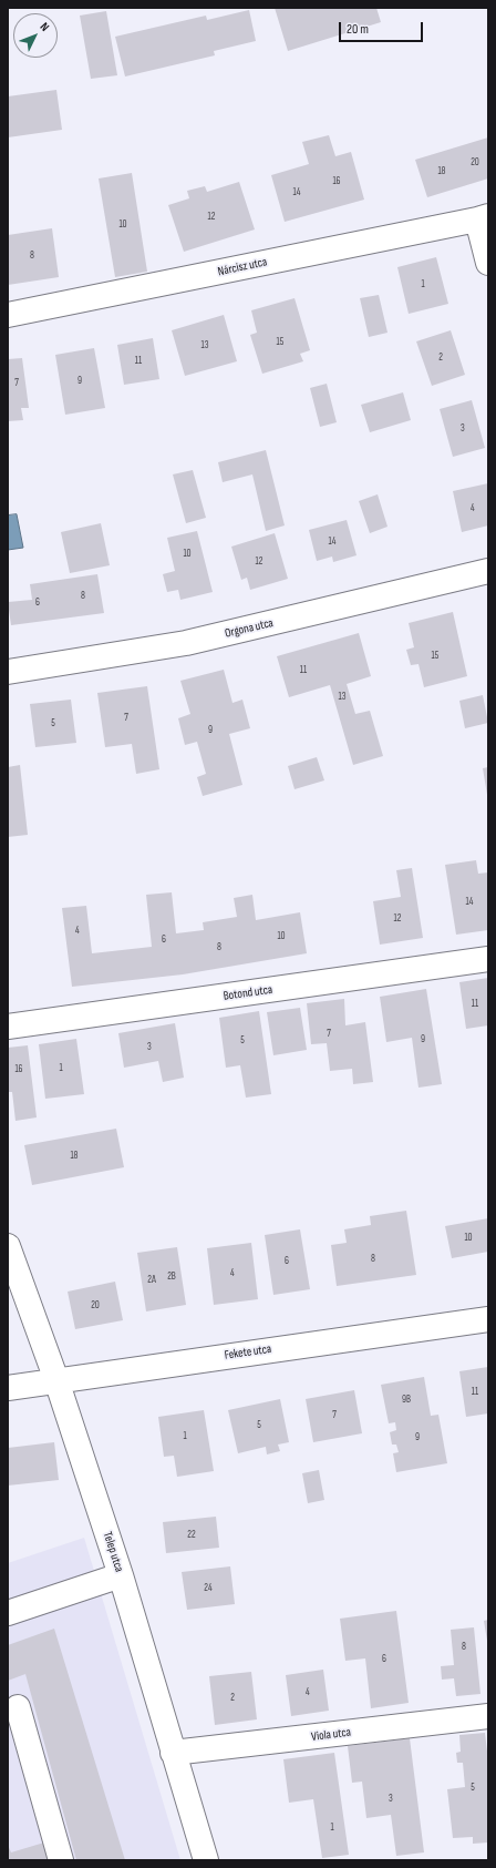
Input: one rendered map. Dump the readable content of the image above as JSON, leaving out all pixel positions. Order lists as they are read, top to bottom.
{
  "streets": {
    "street": [
      "Nárcisz utca",
      "Orgona utca",
      "Botond utca",
      "Fekete utca",
      "Telep utca",
      "Viola utca"
    ]
  },
  "crossings": [
    ["Fekete utca", "Telep utca"],
    ["Telep utca", "Viola utca"]
  ],
  "house_numbers": [
    "20",
    "18",
    "16",
    "14",
    "12",
    "10",
    "8",
    "1",
    "15",
    "13",
    "2",
    "11",
    "9",
    "7",
    "3",
    "4",
    "14",
    "10",
    "12",
    "8",
    "6",
    "15",
    "11",
    "13",
    "7",
    "5",
    "9",
    "14",
    "12",
    "4",
    "10",
    "6",
    "8",
    "11",
    "7",
    "9",
    "5",
    "3",
    "1",
    "16",
    "18",
    "10",
    "8",
    "6",
    "4",
    "2B",
    "2A",
    "20",
    "11",
    "9B",
    "7",
    "5",
    "1",
    "9",
    "22",
    "24",
    "8",
    "6",
    "4",
    "2",
    "5",
    "3",
    "1"
  ],
  "scale_bar": "20 m",
  "north": "top right"
}
